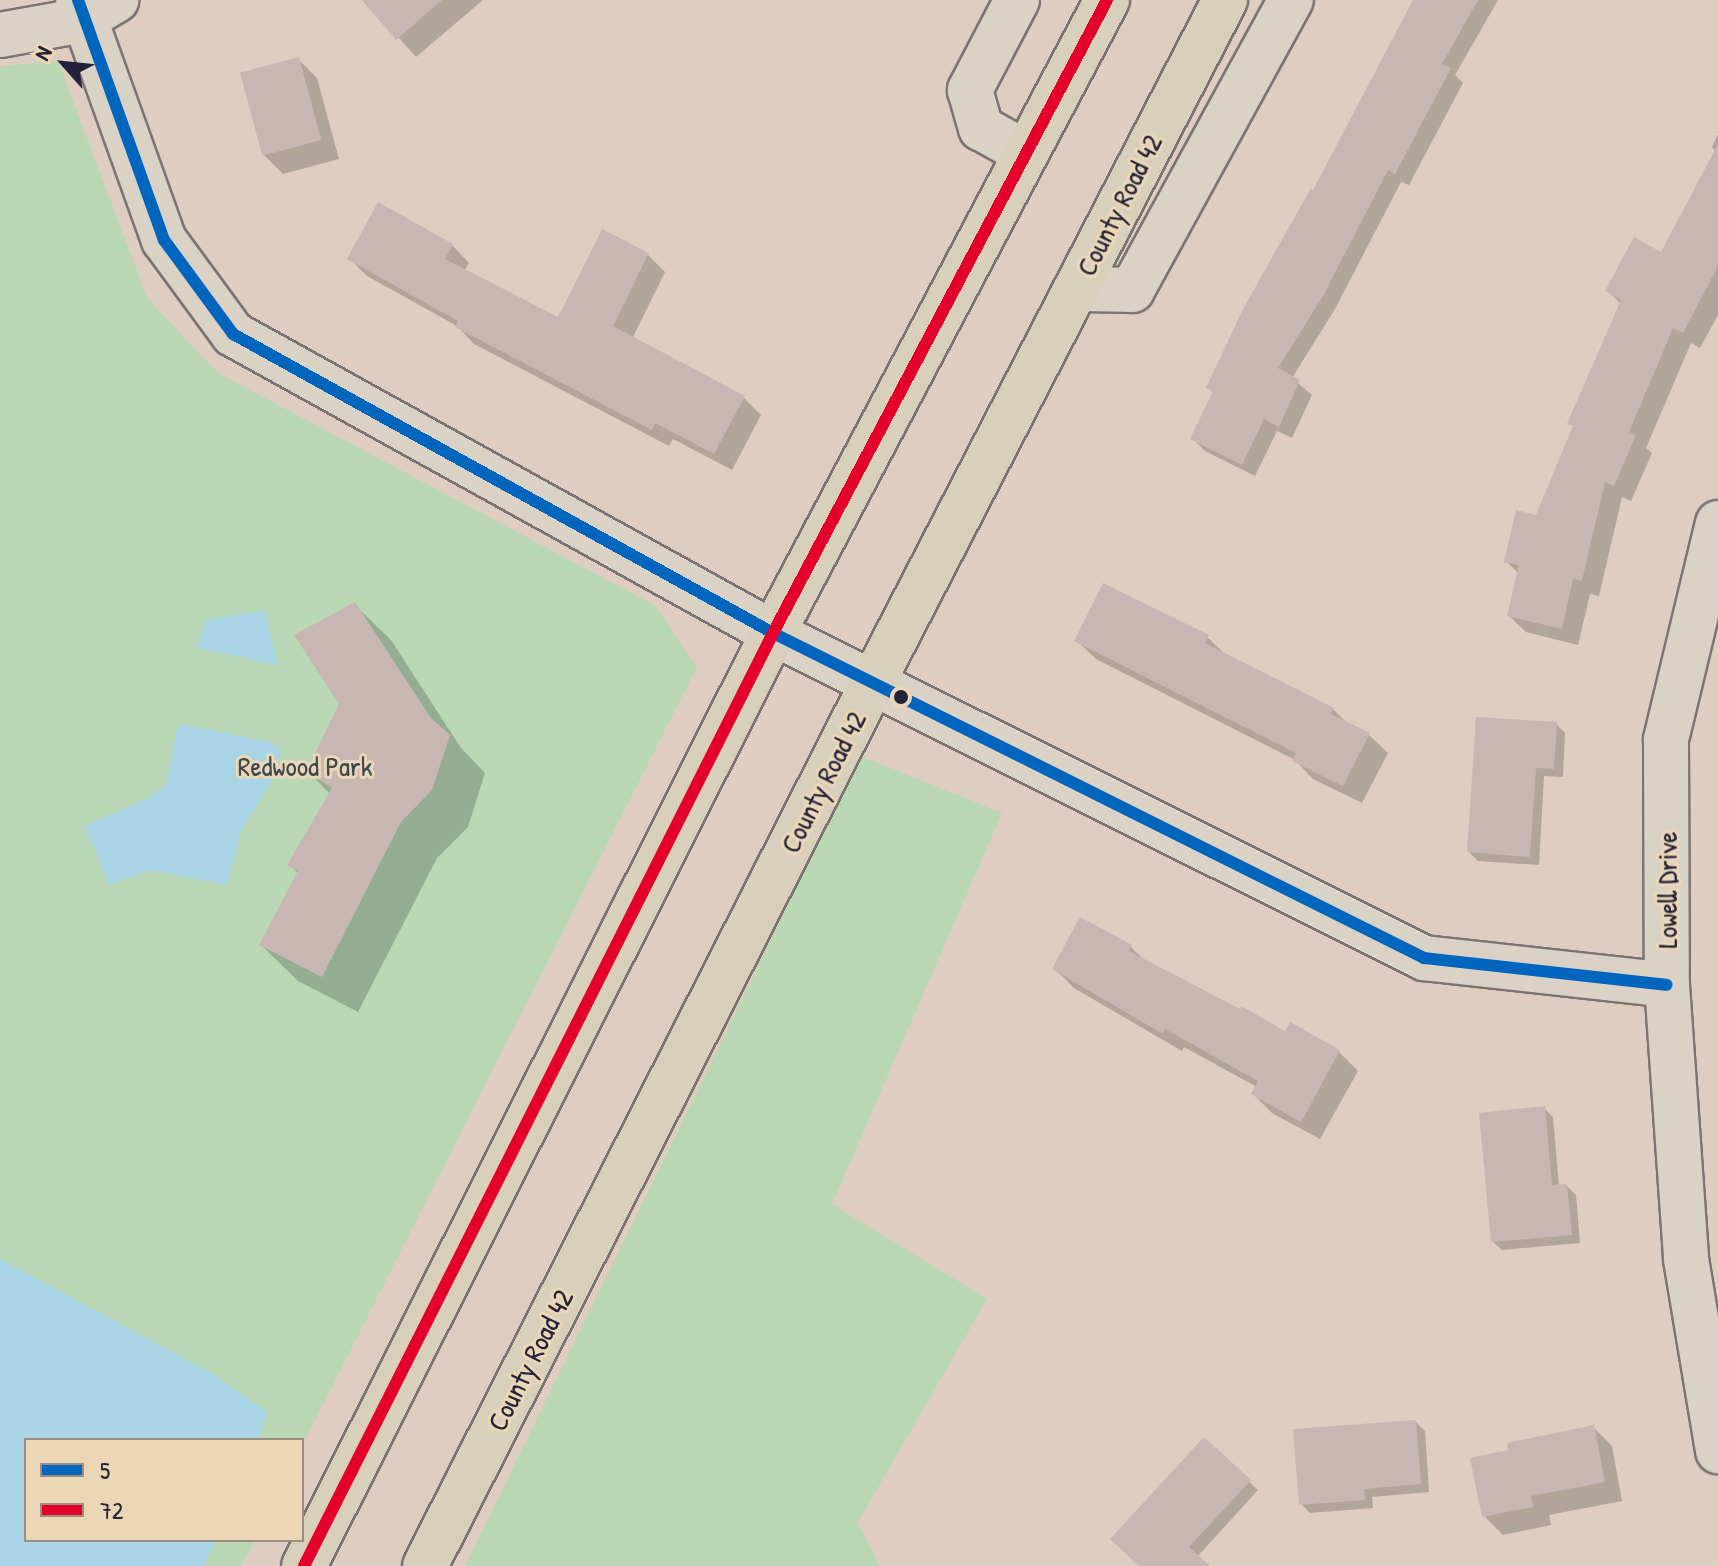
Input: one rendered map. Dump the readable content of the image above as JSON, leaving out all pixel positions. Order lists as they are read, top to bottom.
{
  "streets": {
    "highway": ["County Road 42"],
    "street": ["Lowell Drive"]
  },
  "parks": ["Redwood Park"],
  "lines": ["transit line 5", "transit line 72"],
  "legend": ["5", "72"],
  "north": "top left"
}
